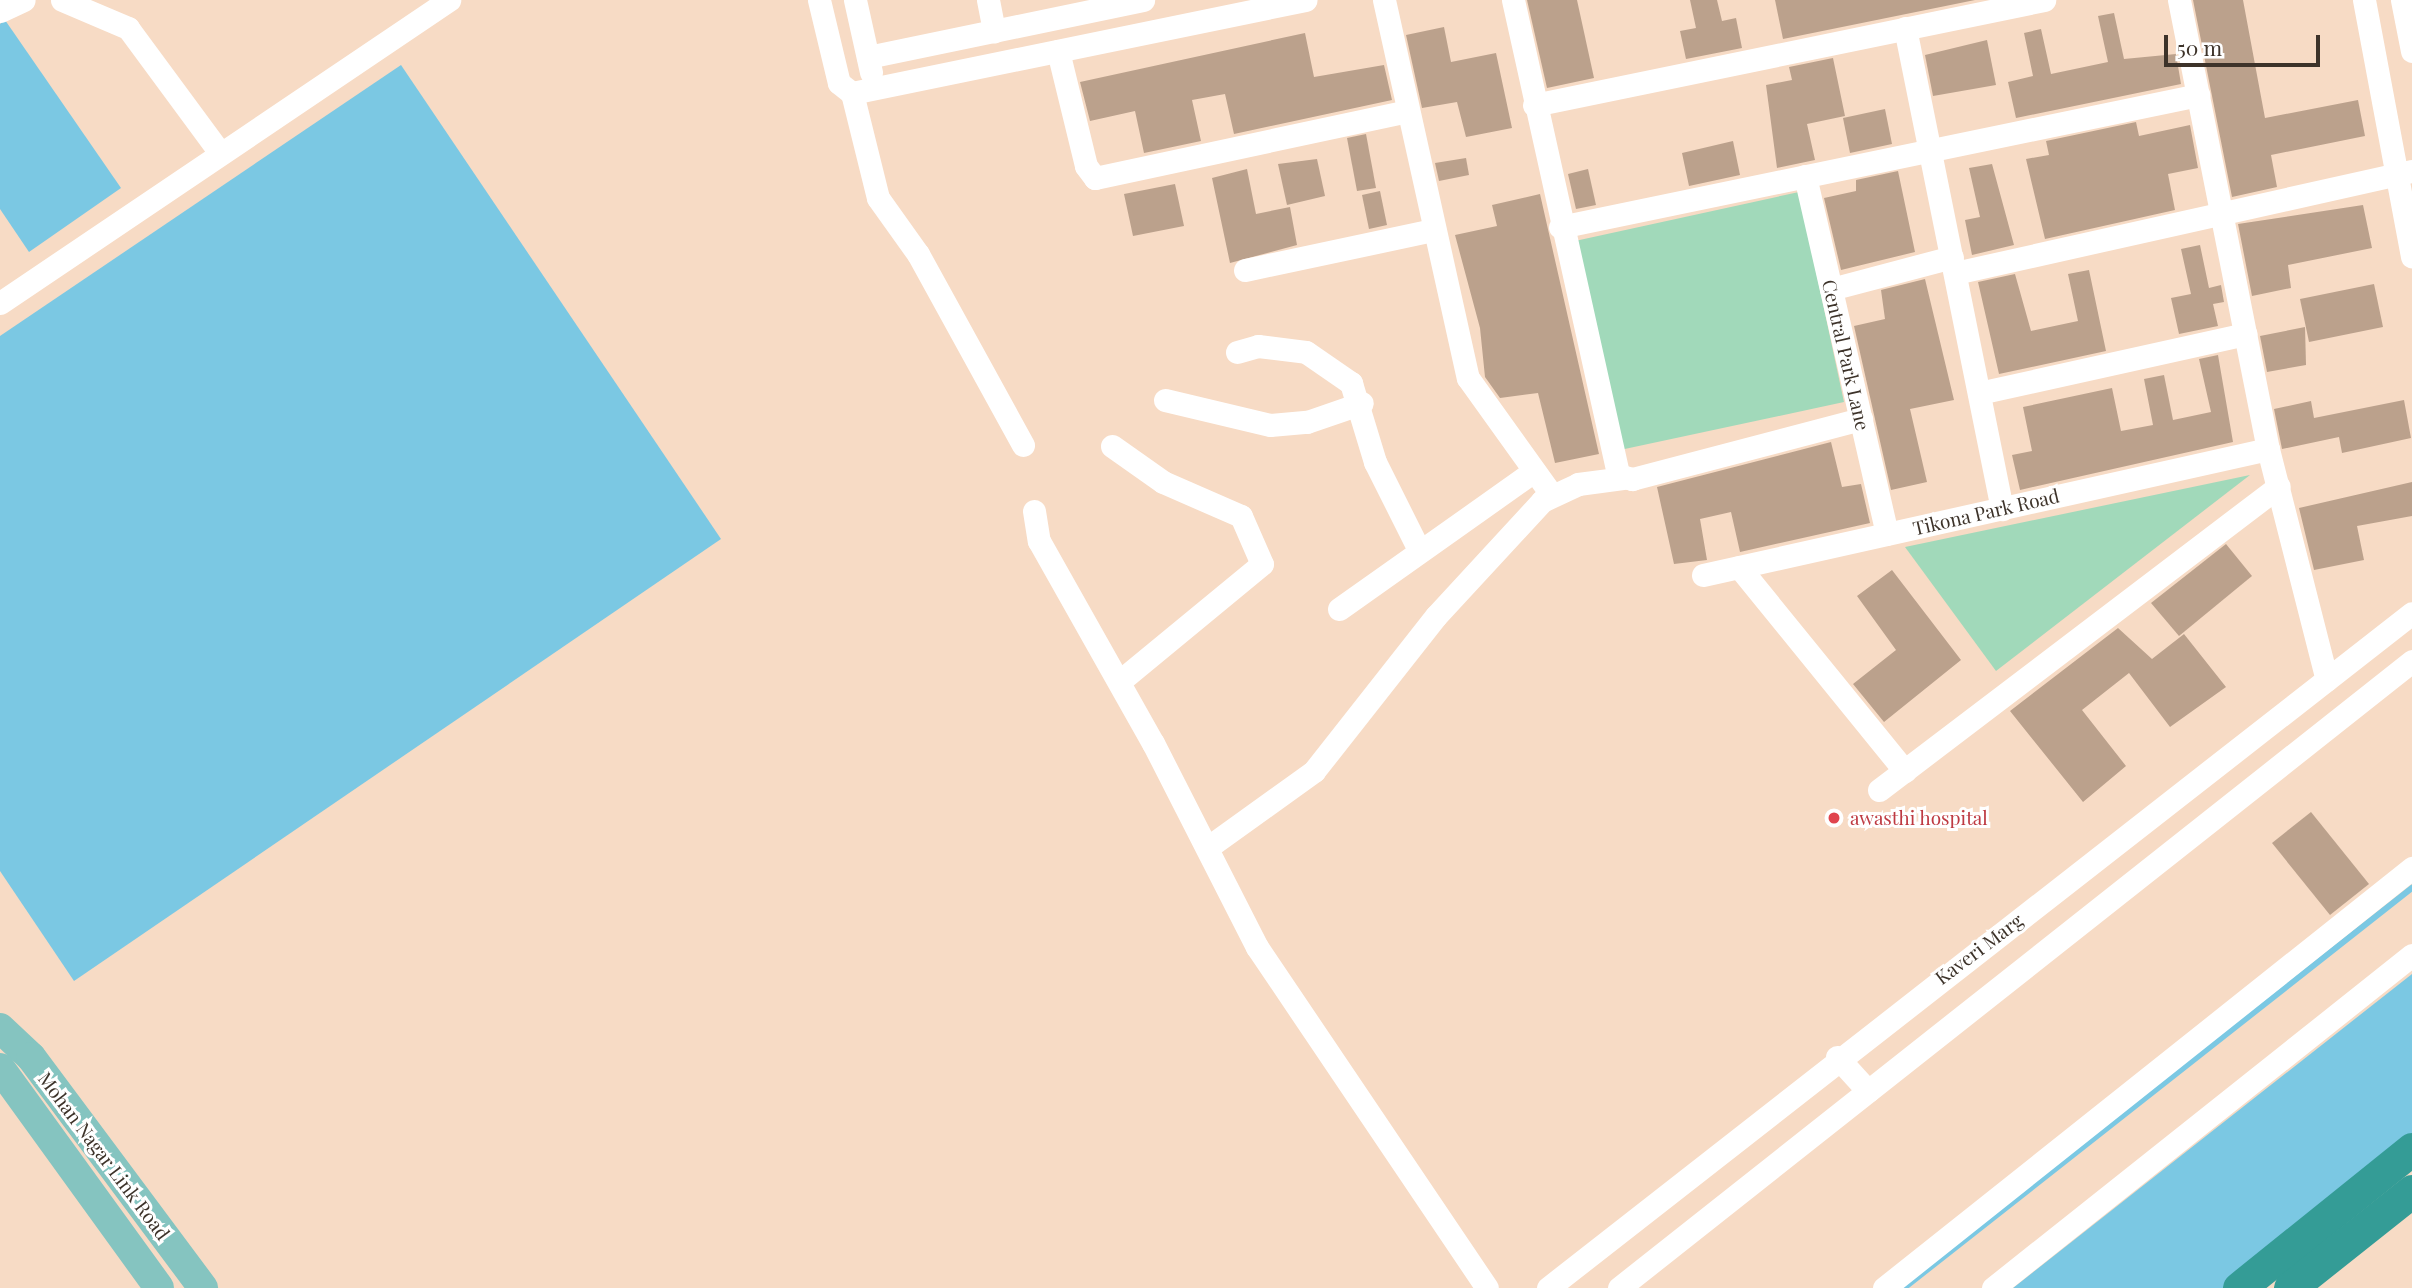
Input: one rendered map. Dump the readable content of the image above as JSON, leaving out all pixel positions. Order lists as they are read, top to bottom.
{
  "streets": {
    "main road": ["Mohan Nagar Link Road"],
    "street": ["Central Park Lane", "Tikona Park Road", "Kaveri Marg"]
  },
  "crossings": [
    ["Central Park Lane", "Tikona Park Road"]
  ],
  "places": ["awasthi hospital"],
  "scale_bar": "50 m"
}
